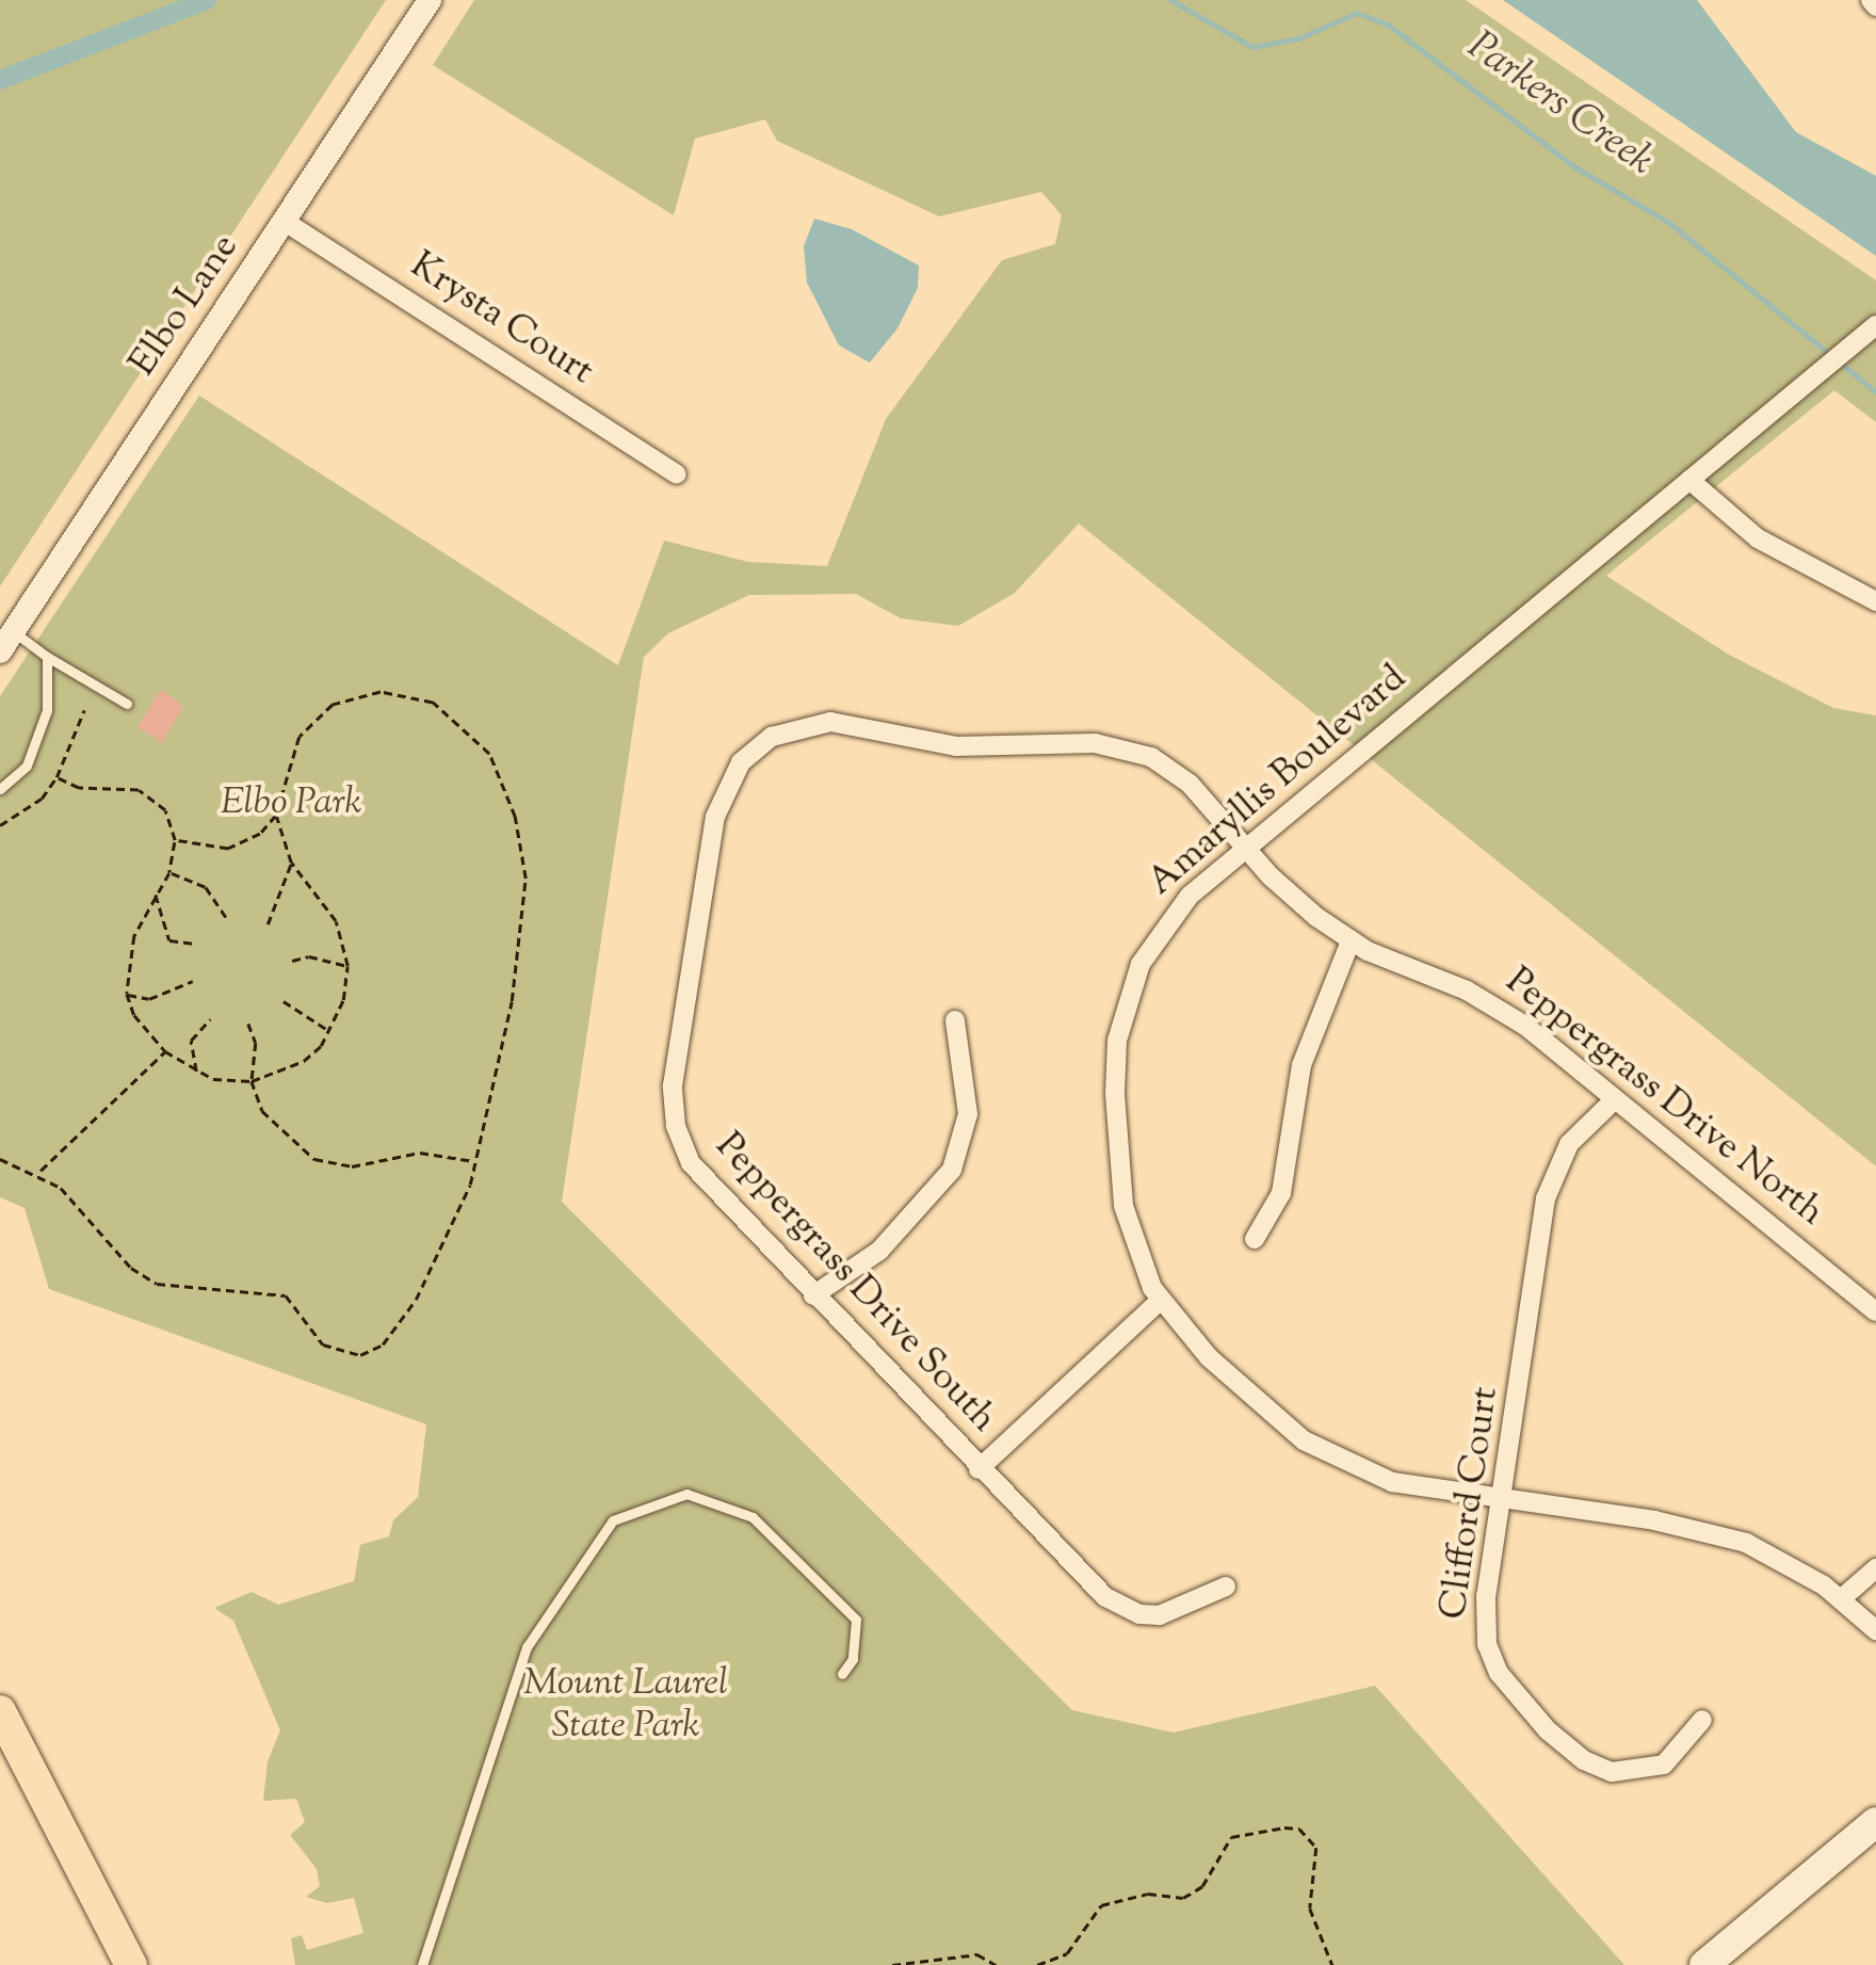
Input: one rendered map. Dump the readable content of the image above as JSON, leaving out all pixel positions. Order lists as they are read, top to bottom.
{
  "streets": {
    "street": [
      "Elbo Lane",
      "Krysta Court",
      "Amaryllis Boulevard",
      "Peppergrass Drive North",
      "Peppergrass Drive South",
      "Clifford Court"
    ]
  },
  "crossings": [
    ["Elbo Lane", "Krysta Court"],
    ["Amaryllis Boulevard", "Peppergrass Drive North"],
    ["Amaryllis Boulevard", "Peppergrass Drive South"],
    ["Amaryllis Boulevard", "Clifford Court"],
    ["Peppergrass Drive North", "Peppergrass Drive South"],
    ["Peppergrass Drive North", "Clifford Court"]
  ],
  "water": ["Parkers Creek"],
  "parks": ["Elbo Park", "Mount Laurel State Park"]
}
